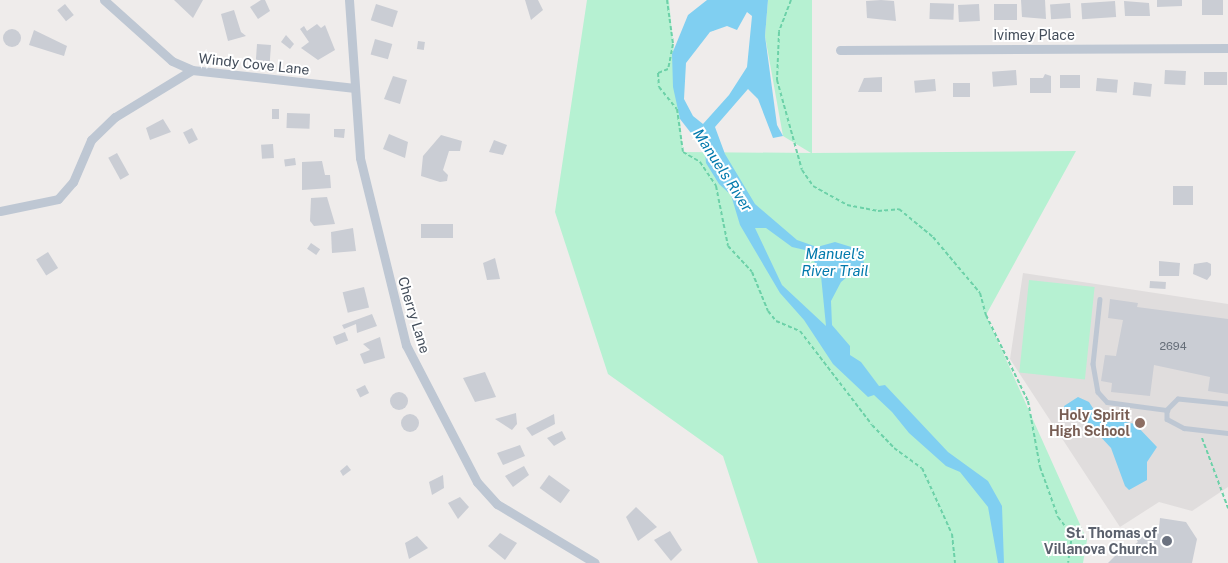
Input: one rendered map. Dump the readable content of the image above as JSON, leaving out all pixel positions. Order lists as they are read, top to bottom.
{
  "streets": {
    "street": ["Ivimey Place", "Windy Cove Lane", "Cherry Lane"]
  },
  "crossings": [
    ["Windy Cove Lane", "Cherry Lane"]
  ],
  "water": ["Manuels River", "Manuel's River Trail"],
  "places": ["Holy Spirit High School", "St. Thomas of Villanova Church"],
  "house_numbers": ["2694"]
}
